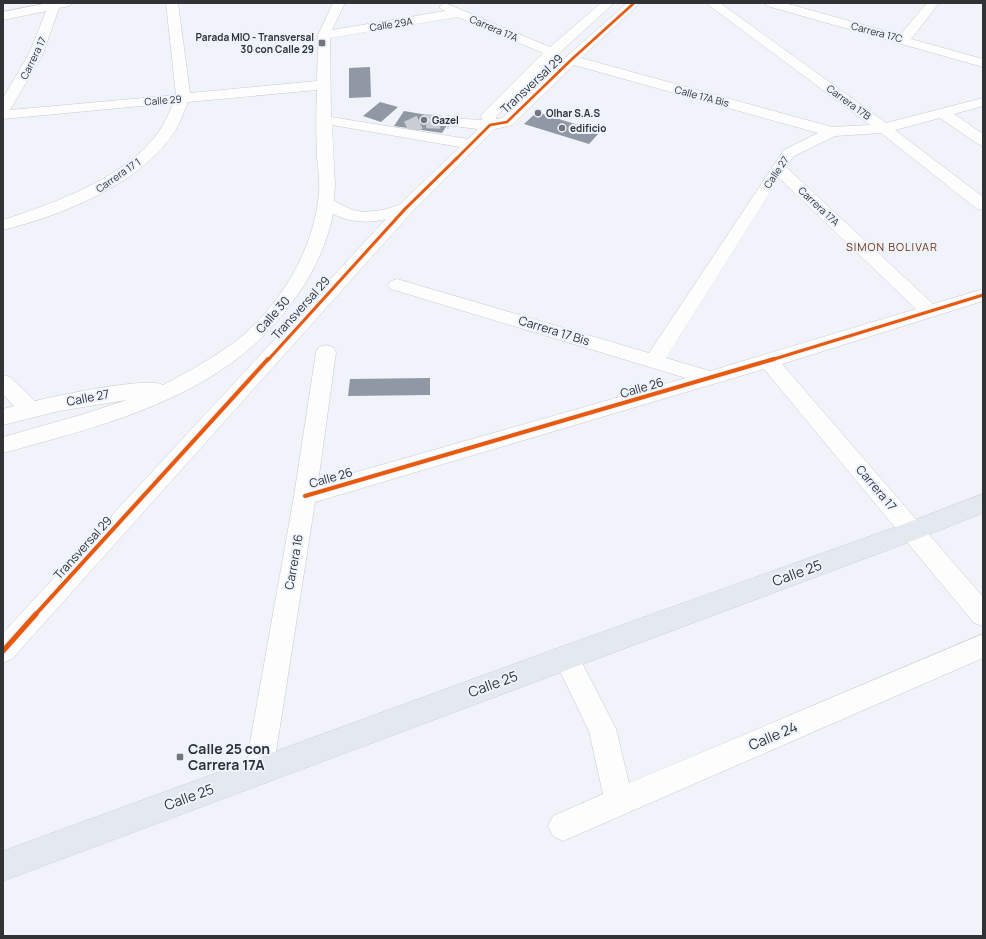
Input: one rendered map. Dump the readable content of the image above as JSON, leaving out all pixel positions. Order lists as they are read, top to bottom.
{
  "streets": {
    "main road": ["Calle 25"],
    "street": [
      "Calle 29A",
      "Carrera 17A",
      "Carrera 17C",
      "Carrera 17",
      "Transversal 29",
      "Calle 17A Bis",
      "Calle 29",
      "Carrera 17B",
      "Calle 27",
      "Carrera 17 1",
      "Calle 30",
      "Carrera 17 Bis",
      "Calle 26",
      "Carrera 16",
      "Calle 24"
    ]
  },
  "crossings": [
    ["Calle 29A", "Carrera 17A"],
    ["Calle 29A", "Calle 30"],
    ["Carrera 17A", "Transversal 29"],
    ["Carrera 17A", "Calle 27"],
    ["Carrera 17A", "Calle 26"],
    ["Carrera 17", "Calle 26"],
    ["Carrera 17", "Calle 25"],
    ["Transversal 29", "Calle 17A Bis"],
    ["Calle 17A Bis", "Calle 27"],
    ["Calle 29", "Carrera 17 1"],
    ["Calle 29", "Calle 30"],
    ["Carrera 17B", "Calle 27"],
    ["Calle 27", "Calle 30"],
    ["Calle 27", "Carrera 17 Bis"],
    ["Carrera 17 Bis", "Calle 26"],
    ["Calle 26", "Carrera 16"],
    ["Carrera 16", "Calle 25"]
  ],
  "districts": ["SIMON BOLIVAR"],
  "places": {
    "transit": ["Parada MIO - Transversal 30 con Calle 29", "Calle 25 con Carrera 17A"],
    "other": ["Olhar S.A.S", "Gazel", "edificio"]
  }
}
